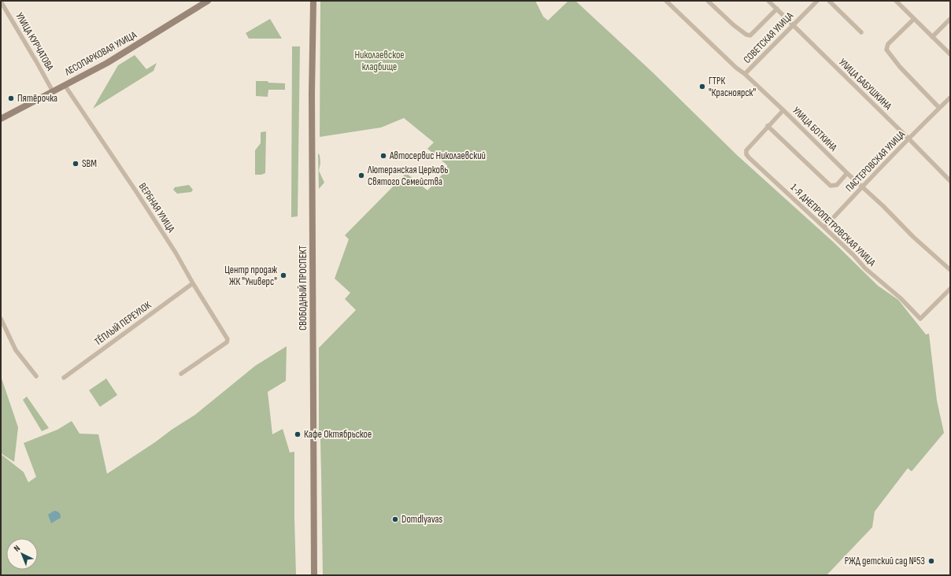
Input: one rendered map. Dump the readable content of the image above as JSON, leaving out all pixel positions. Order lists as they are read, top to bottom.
{
  "streets": {
    "main road": ["ЛЕСОПАРКОВАЯ УЛИЦА", "СВОБОДНЫЙ ПРОСПЕКТ"],
    "street": [
      "СОВЕТСКАЯ УЛИЦА",
      "УЛИЦА КУРЧАТОВА",
      "УЛИЦА БАБУШКИНА",
      "УЛИЦА БОТКИНА",
      "ПАСТЕРОВСКАЯ УЛИЦА",
      "ВЕРБНАЯ УЛИЦА",
      "1-Я ДНЕПРОПЕТРОВСКАЯ УЛИЦА",
      "ТЁПЛЫЙ ПЕРЕУЛОК"
    ]
  },
  "crossings": [
    ["СОВЕТСКАЯ УЛИЦА", "УЛИЦА БАБУШКИНА"],
    ["СОВЕТСКАЯ УЛИЦА", "УЛИЦА БОТКИНА"],
    ["УЛИЦА КУРЧАТОВА", "ЛЕСОПАРКОВАЯ УЛИЦА"],
    ["ЛЕСОПАРКОВАЯ УЛИЦА", "ВЕРБНАЯ УЛИЦА"],
    ["УЛИЦА БАБУШКИНА", "ПАСТЕРОВСКАЯ УЛИЦА"],
    ["УЛИЦА БОТКИНА", "ПАСТЕРОВСКАЯ УЛИЦА"],
    ["УЛИЦА БОТКИНА", "1-Я ДНЕПРОПЕТРОВСКАЯ УЛИЦА"],
    ["ПАСТЕРОВСКАЯ УЛИЦА", "1-Я ДНЕПРОПЕТРОВСКАЯ УЛИЦА"],
    ["ВЕРБНАЯ УЛИЦА", "ТЁПЛЫЙ ПЕРЕУЛОК"]
  ],
  "parks": ["Николаевское кладбище"],
  "places": [
    "ГТРК \"Красноярск\"",
    "Пятёрочка",
    "Автосервис Николаевский",
    "SBM",
    "Лютеранская Церковь Святого Семейства",
    "Центр продаж ЖК \"Универс\"",
    "Кафе Октябрьское",
    "Domdlyavas",
    "РЖД детский сад №53"
  ],
  "north": "top left"
}
